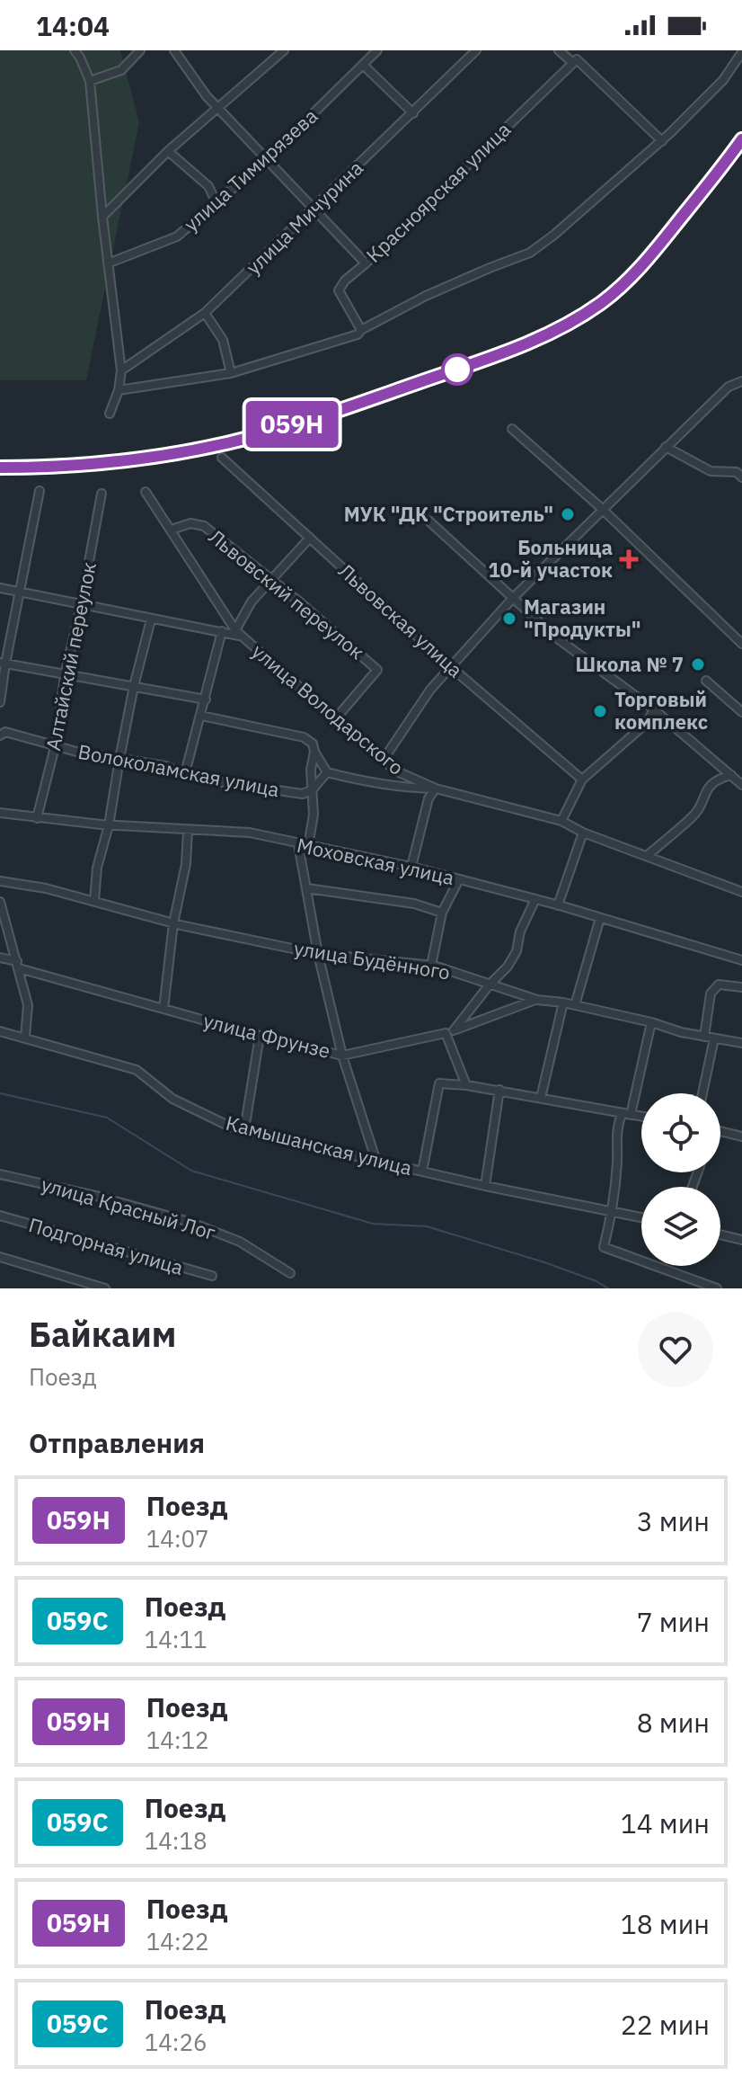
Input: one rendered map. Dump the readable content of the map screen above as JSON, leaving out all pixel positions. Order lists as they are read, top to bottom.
{
  "streets": {
    "street": [
      "улица Тимирязева",
      "Красноярская улица",
      "улица Мичурина",
      "Львовский переулок",
      "Львовская улица",
      "Алтайский переулок",
      "улица Володарского",
      "Волоколамская улица",
      "Моховская улица",
      "улица Будённого",
      "улица Фрунзе",
      "Камышанская улица",
      "улица Красный Лог",
      "Подгорная улица"
    ]
  },
  "crossings": [
    ["Львовский переулок", "улица Володарского"],
    ["Алтайский переулок", "Волоколамская улица"],
    ["Алтайский переулок", "Моховская улица"],
    ["улица Будённого", "улица Фрунзе"]
  ],
  "places": {
    "other": [
      "МУК \"ДК \"Строитель\"",
      "Магазин \"Продукты\"",
      "Школа № 7",
      "Торговый комплекс"
    ],
    "health": ["Больница 10-й участок"]
  },
  "page": {
    "status": "14:04",
    "on_map": "059Н",
    "heading": [
      ["Байкаим", "Поезд"],
      "Отправления"
    ],
    "list": [
      {
        "mark": "059Н",
        "name": "Поезд",
        "note": "14:07",
        "value": "3 мин"
      },
      {
        "mark": "059С",
        "name": "Поезд",
        "note": "14:11",
        "value": "7 мин"
      },
      {
        "mark": "059Н",
        "name": "Поезд",
        "note": "14:12",
        "value": "8 мин"
      },
      {
        "mark": "059С",
        "name": "Поезд",
        "note": "14:18",
        "value": "14 мин"
      },
      {
        "mark": "059Н",
        "name": "Поезд",
        "note": "14:22",
        "value": "18 мин"
      },
      {
        "mark": "059С",
        "name": "Поезд",
        "note": "14:26",
        "value": "22 мин"
      }
    ]
  }
}
